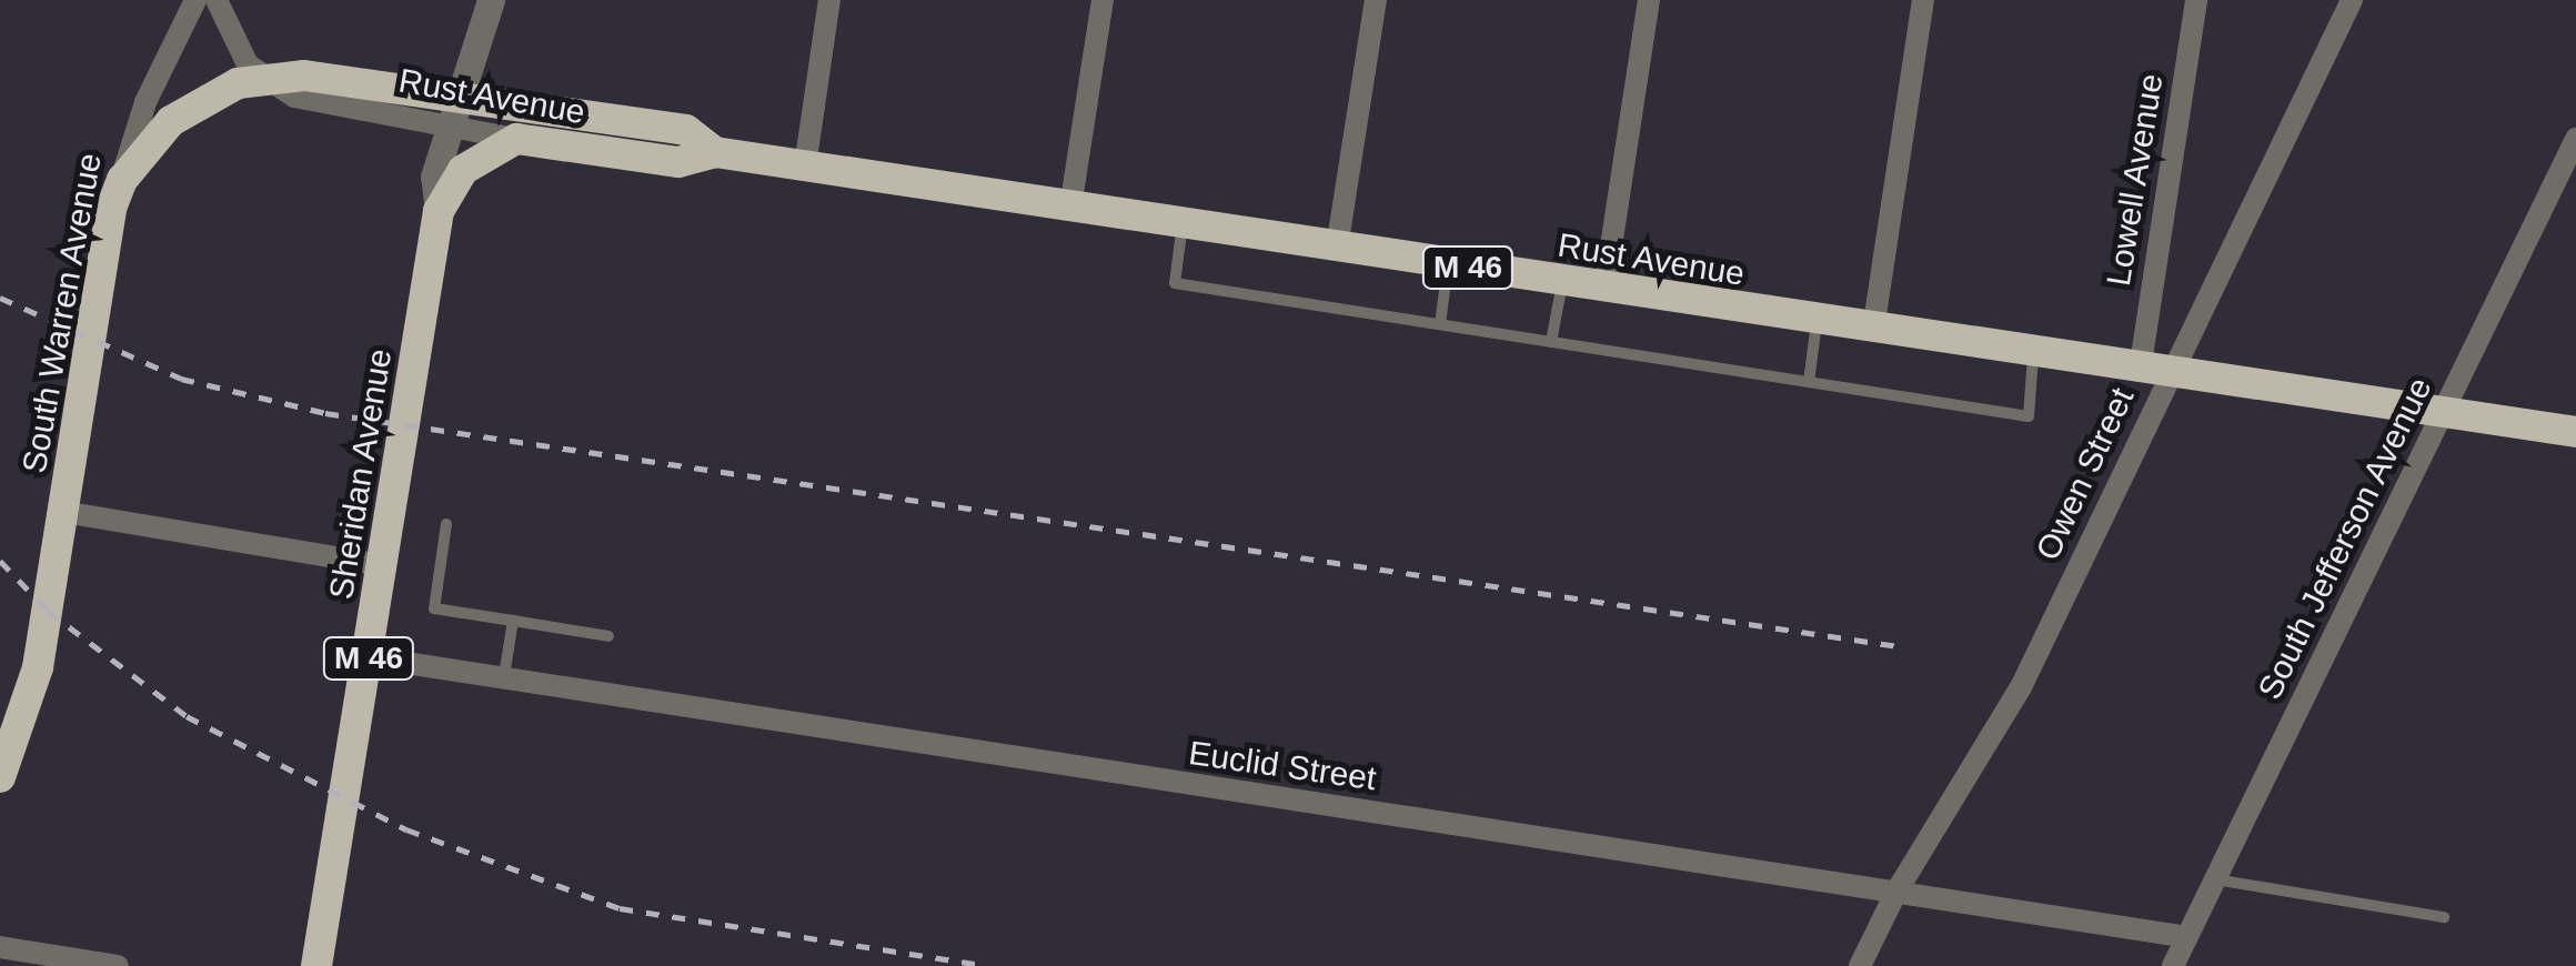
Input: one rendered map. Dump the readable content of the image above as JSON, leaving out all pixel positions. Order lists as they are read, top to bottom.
{
  "streets": {
    "highway": [
      "Rust Avenue",
      "M 46",
      "South Warren Avenue",
      "Sheridan Avenue"
    ],
    "street": [
      "Lowell Avenue",
      "Owen Street",
      "South Jefferson Avenue",
      "Euclid Street"
    ]
  },
  "crossings": [
    ["Rust Avenue", "Lowell Avenue"],
    ["Rust Avenue", "M 46"],
    ["Rust Avenue", "South Warren Avenue"],
    ["Rust Avenue", "Sheridan Avenue"],
    ["Rust Avenue", "Owen Street"],
    ["Rust Avenue", "South Jefferson Avenue"],
    ["Lowell Avenue", "Owen Street"],
    ["M 46", "Sheridan Avenue"],
    ["Sheridan Avenue", "Euclid Street"],
    ["Owen Street", "Euclid Street"],
    ["South Jefferson Avenue", "Euclid Street"]
  ]
}
